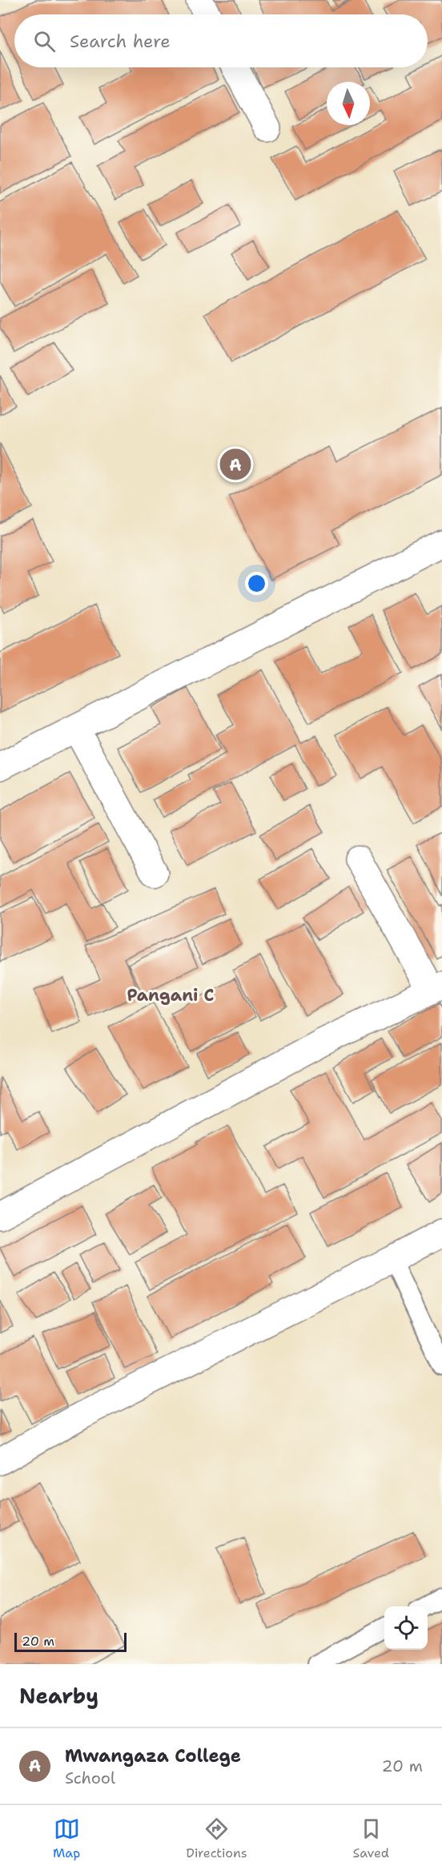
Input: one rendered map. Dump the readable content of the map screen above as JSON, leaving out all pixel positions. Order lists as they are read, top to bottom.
{
  "districts": ["Pangani C"],
  "scale_bar": "20 m",
  "north": "bottom",
  "page": {
    "search": "Search here",
    "pins": "A",
    "scale": "20 m",
    "heading": "Nearby",
    "list": [
      {
        "mark": "A",
        "name": "Mwangaza College",
        "note": "School",
        "value": "20 m"
      }
    ],
    "nav": ["Map", "Directions", "Saved"]
  }
}
